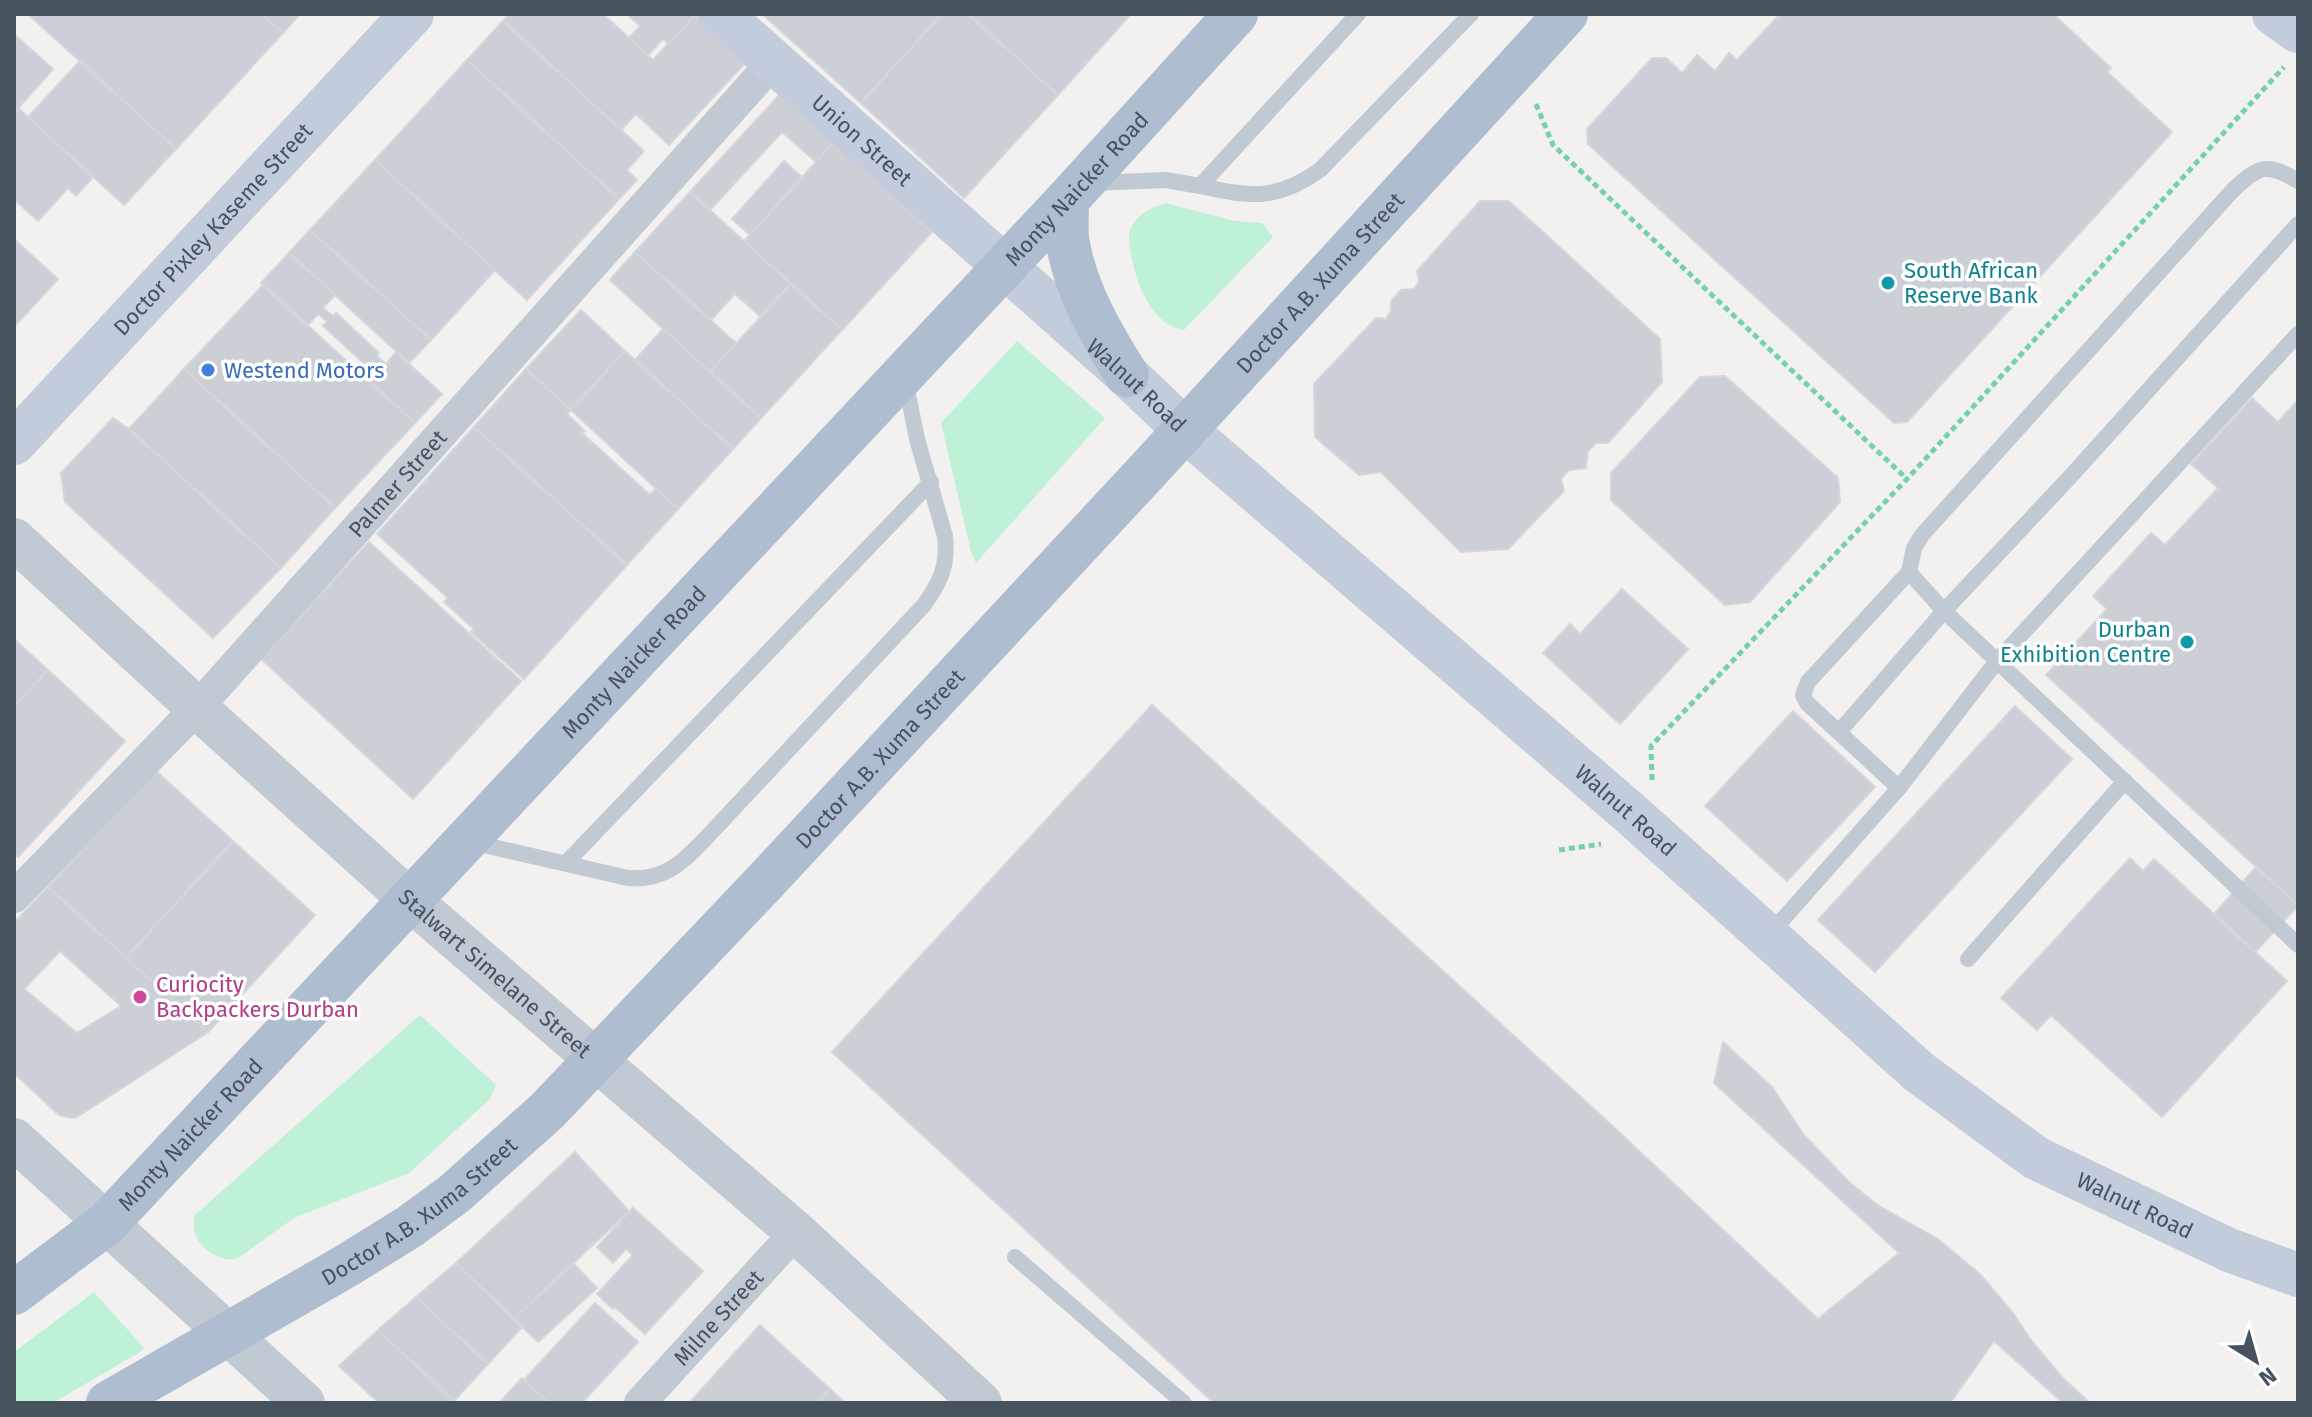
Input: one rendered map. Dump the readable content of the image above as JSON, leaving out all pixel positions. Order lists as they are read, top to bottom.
{
  "streets": {
    "main road": [
      "Union Street",
      "Monty Naicker Road",
      "Doctor Pixley Kaseme Street",
      "Doctor A.B. Xuma Street",
      "Walnut Road"
    ],
    "street": ["Palmer Street", "Stalwart Simelane Street", "Milne Street"]
  },
  "crossings": [
    ["Union Street", "Monty Naicker Road"],
    ["Union Street", "Walnut Road"],
    ["Union Street", "Palmer Street"],
    ["Monty Naicker Road", "Walnut Road"],
    ["Monty Naicker Road", "Stalwart Simelane Street"],
    ["Doctor A.B. Xuma Street", "Walnut Road"],
    ["Doctor A.B. Xuma Street", "Stalwart Simelane Street"],
    ["Palmer Street", "Stalwart Simelane Street"],
    ["Stalwart Simelane Street", "Milne Street"]
  ],
  "places": [
    "South African Reserve Bank",
    "Westend Motors",
    "Durban Exhibition Centre",
    "Curiocity Backpackers Durban"
  ],
  "north": "bottom right"
}
